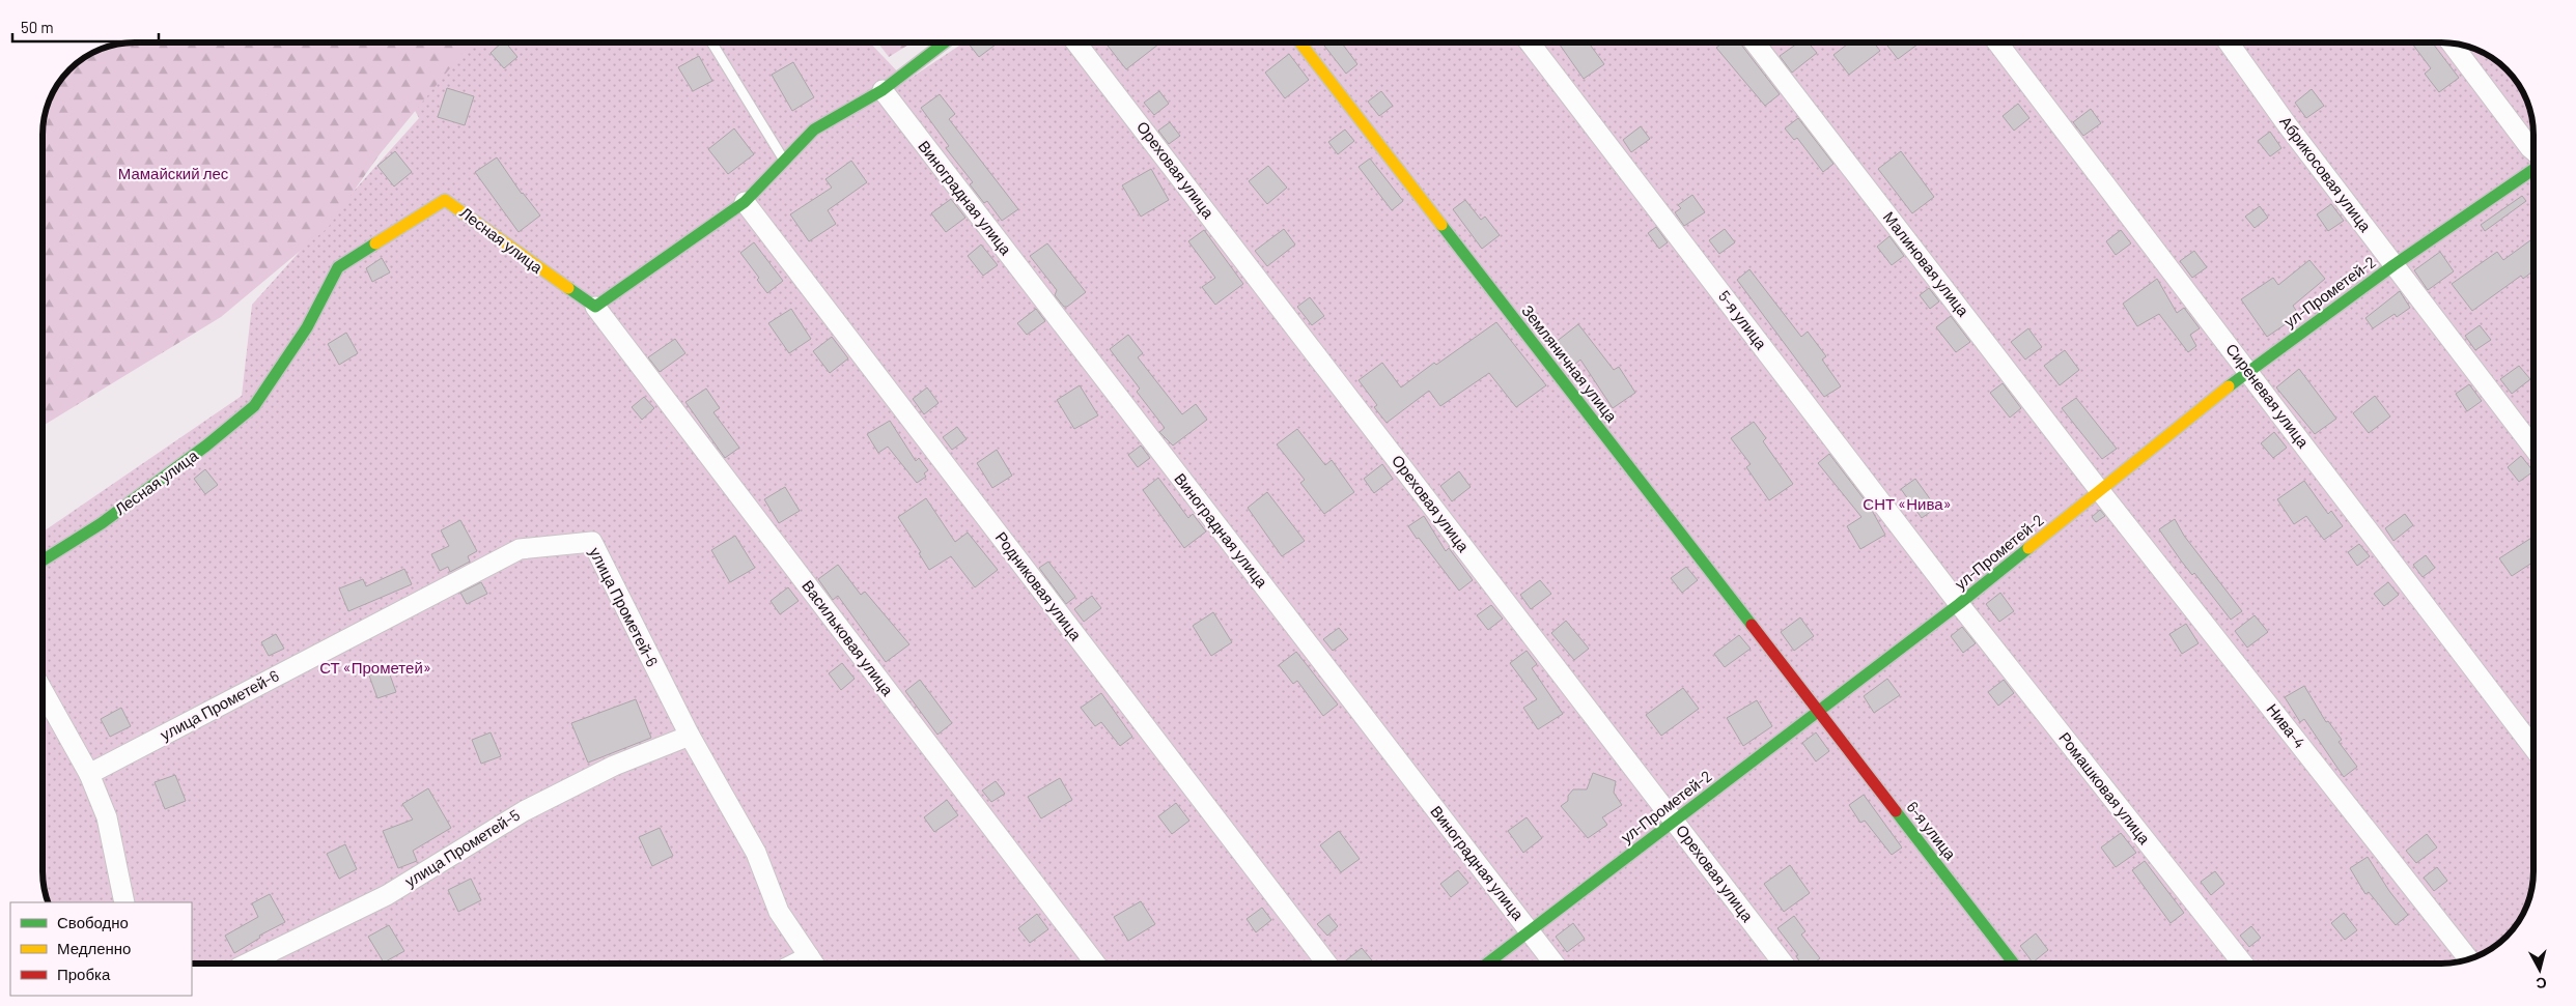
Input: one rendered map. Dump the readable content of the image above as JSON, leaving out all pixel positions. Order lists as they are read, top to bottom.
{
  "streets": {
    "street": [
      "Ореховая улица",
      "Абрикосовая улица",
      "Виноградная улица",
      "Лесная улица",
      "Малиновая улица",
      "ул-Прометей-2",
      "5-я улица",
      "Земляничная улица",
      "Сиреневая улица",
      "Родниковая улица",
      "улица Прометей-6",
      "Васильковая улица",
      "Нива-4",
      "Ромашковая улица",
      "6-я улица",
      "улица Прометей-5"
    ]
  },
  "crossings": [
    ["Ореховая улица", "ул-Прометей-2"],
    ["Абрикосовая улица", "ул-Прометей-2"],
    ["Виноградная улица", "ул-Прометей-2"],
    ["Лесная улица", "Васильковая улица"],
    ["Малиновая улица", "ул-Прометей-2"],
    ["Малиновая улица", "Нива-4"],
    ["ул-Прометей-2", "5-я улица"],
    ["ул-Прометей-2", "Земляничная улица"],
    ["ул-Прометей-2", "Сиреневая улица"],
    ["ул-Прометей-2", "Нива-4"],
    ["ул-Прометей-2", "Ромашковая улица"],
    ["ул-Прометей-2", "6-я улица"],
    ["5-я улица", "Ромашковая улица"],
    ["Земляничная улица", "6-я улица"],
    ["улица Прометей-6", "улица Прометей-5"]
  ],
  "parks": ["Мамайский лес", "СНТ «Нива»", "СТ «Прометей»"],
  "legend": ["Свободно", "Медленно", "Пробка"],
  "scale_bar": "50 m",
  "north": "bottom"
}
